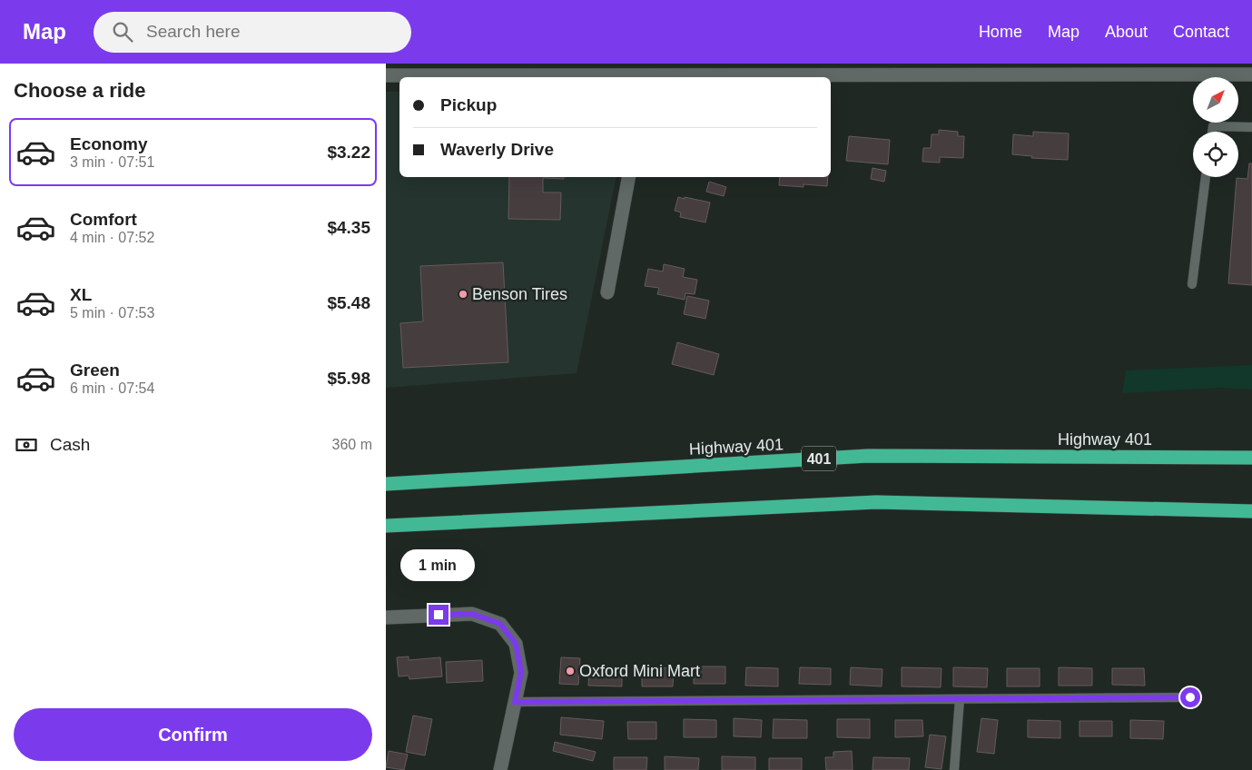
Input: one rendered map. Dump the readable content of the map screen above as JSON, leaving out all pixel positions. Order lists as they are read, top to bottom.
{
  "streets": {
    "highway": ["Highway 401", "401"]
  },
  "places": ["Benson Tires", "Oxford Mini Mart"],
  "north": "top right",
  "page": {
    "header": "Map",
    "search": "Search here",
    "nav": [
      "Home",
      "Map",
      "About",
      "Contact"
    ],
    "heading": "Choose a ride",
    "banner": ["Pickup", "Waverly Drive"],
    "list": [
      {
        "name": "Economy",
        "note": "3 min · 07:51",
        "value": "$3.22"
      },
      {
        "name": "Comfort",
        "note": "4 min · 07:52",
        "value": "$4.35"
      },
      {
        "name": "XL",
        "note": "5 min · 07:53",
        "value": "$5.48"
      },
      {
        "name": "Green",
        "note": "6 min · 07:54",
        "value": "$5.98"
      }
    ],
    "pay": ["Cash", "360 m"],
    "bubble": "1 min",
    "buttons": "Confirm"
  }
}
